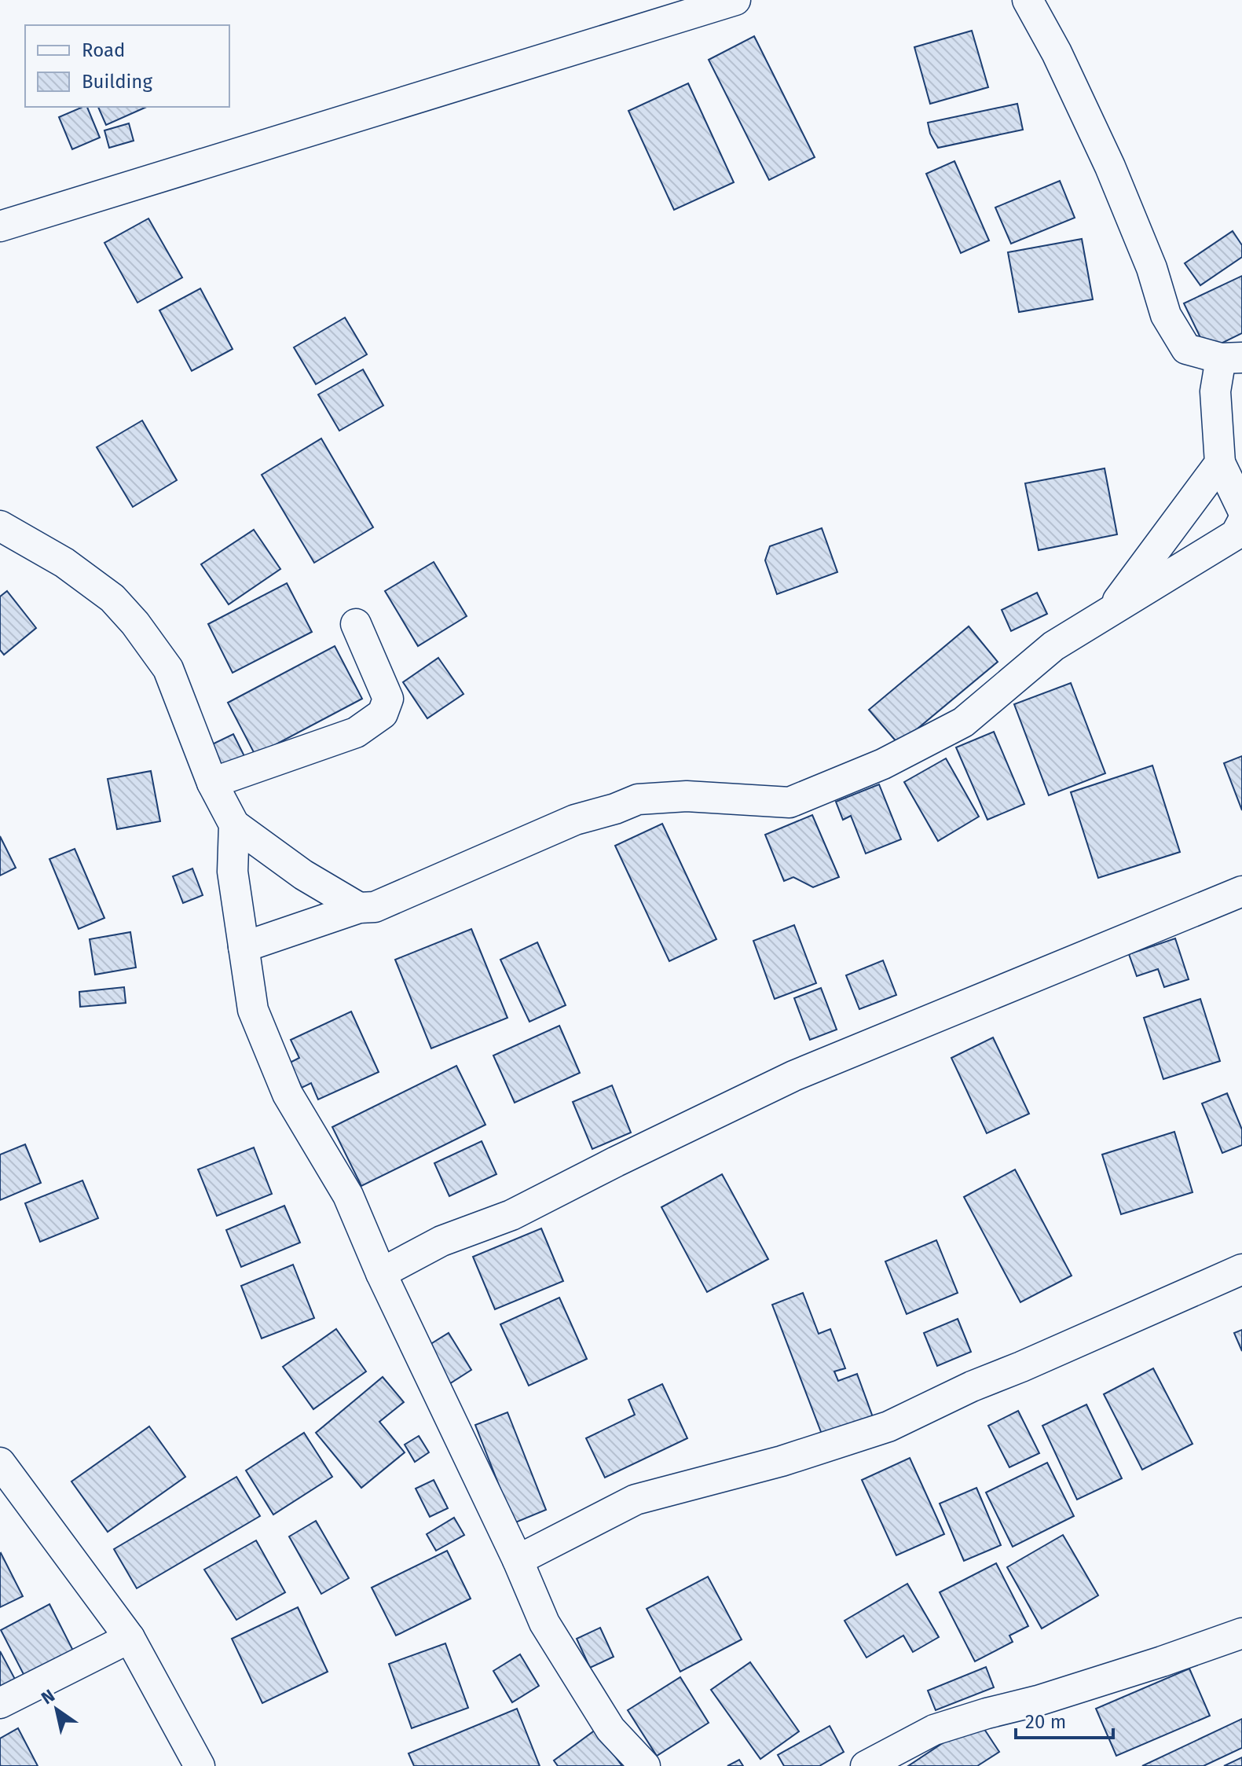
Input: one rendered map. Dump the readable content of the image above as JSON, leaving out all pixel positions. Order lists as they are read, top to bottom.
{
  "legend": ["Road", "Building"],
  "scale_bar": "20 m",
  "north": "top left"
}
